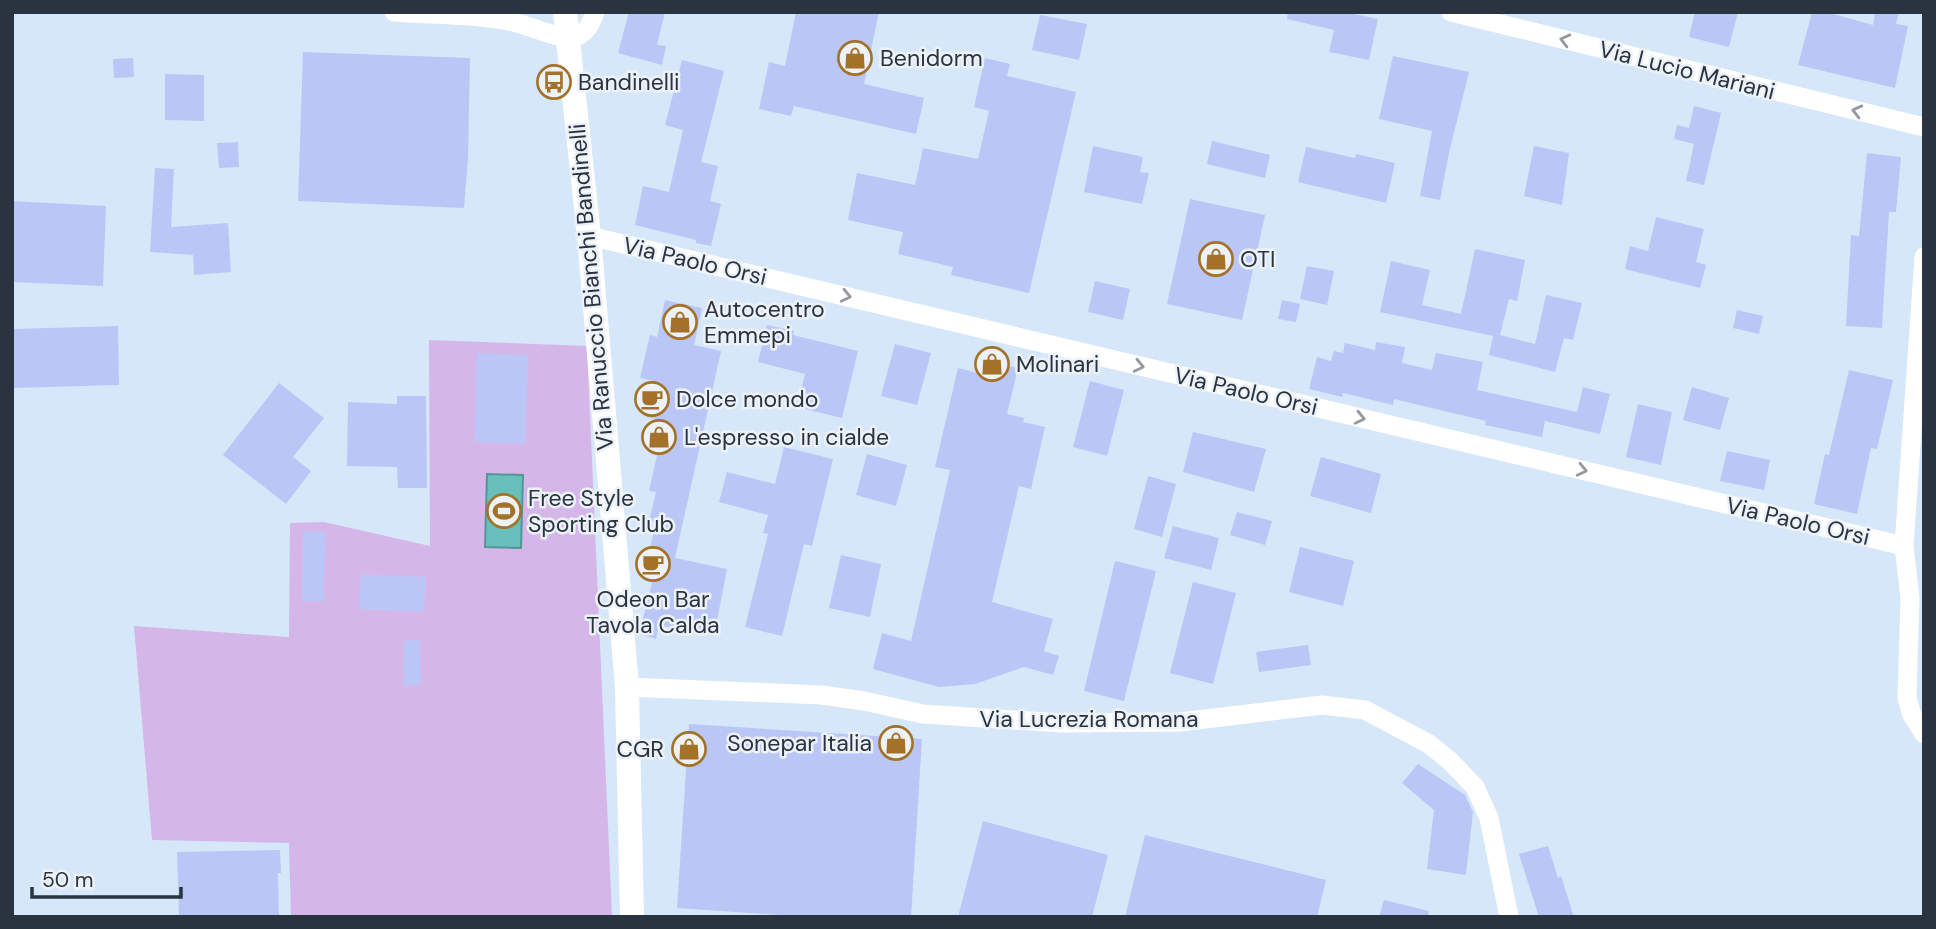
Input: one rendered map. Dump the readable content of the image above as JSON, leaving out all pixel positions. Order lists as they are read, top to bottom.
{
  "streets": {
    "street": [
      "Via Lucio Mariani",
      "Via Paolo Orsi",
      "Via Ranuccio Bianchi Bandinelli",
      "Via Lucrezia Romana"
    ]
  },
  "crossings": [
    ["Via Paolo Orsi", "Via Ranuccio Bianchi Bandinelli"],
    ["Via Ranuccio Bianchi Bandinelli", "Via Lucrezia Romana"]
  ],
  "one_way": ["Via Lucio Mariani", "Via Paolo Orsi"],
  "places": {
    "shop": [
      "Benidorm",
      "OTI",
      "Autocentro Emmepi",
      "Molinari",
      "L'espresso in cialde",
      "Sonepar Italia",
      "CGR"
    ],
    "bus stop": ["Bandinelli"],
    "cafe": ["Dolce mondo", "Odeon Bar Tavola Calda"],
    "sports": ["Free Style Sporting Club"]
  },
  "scale_bar": "50 m"
}
